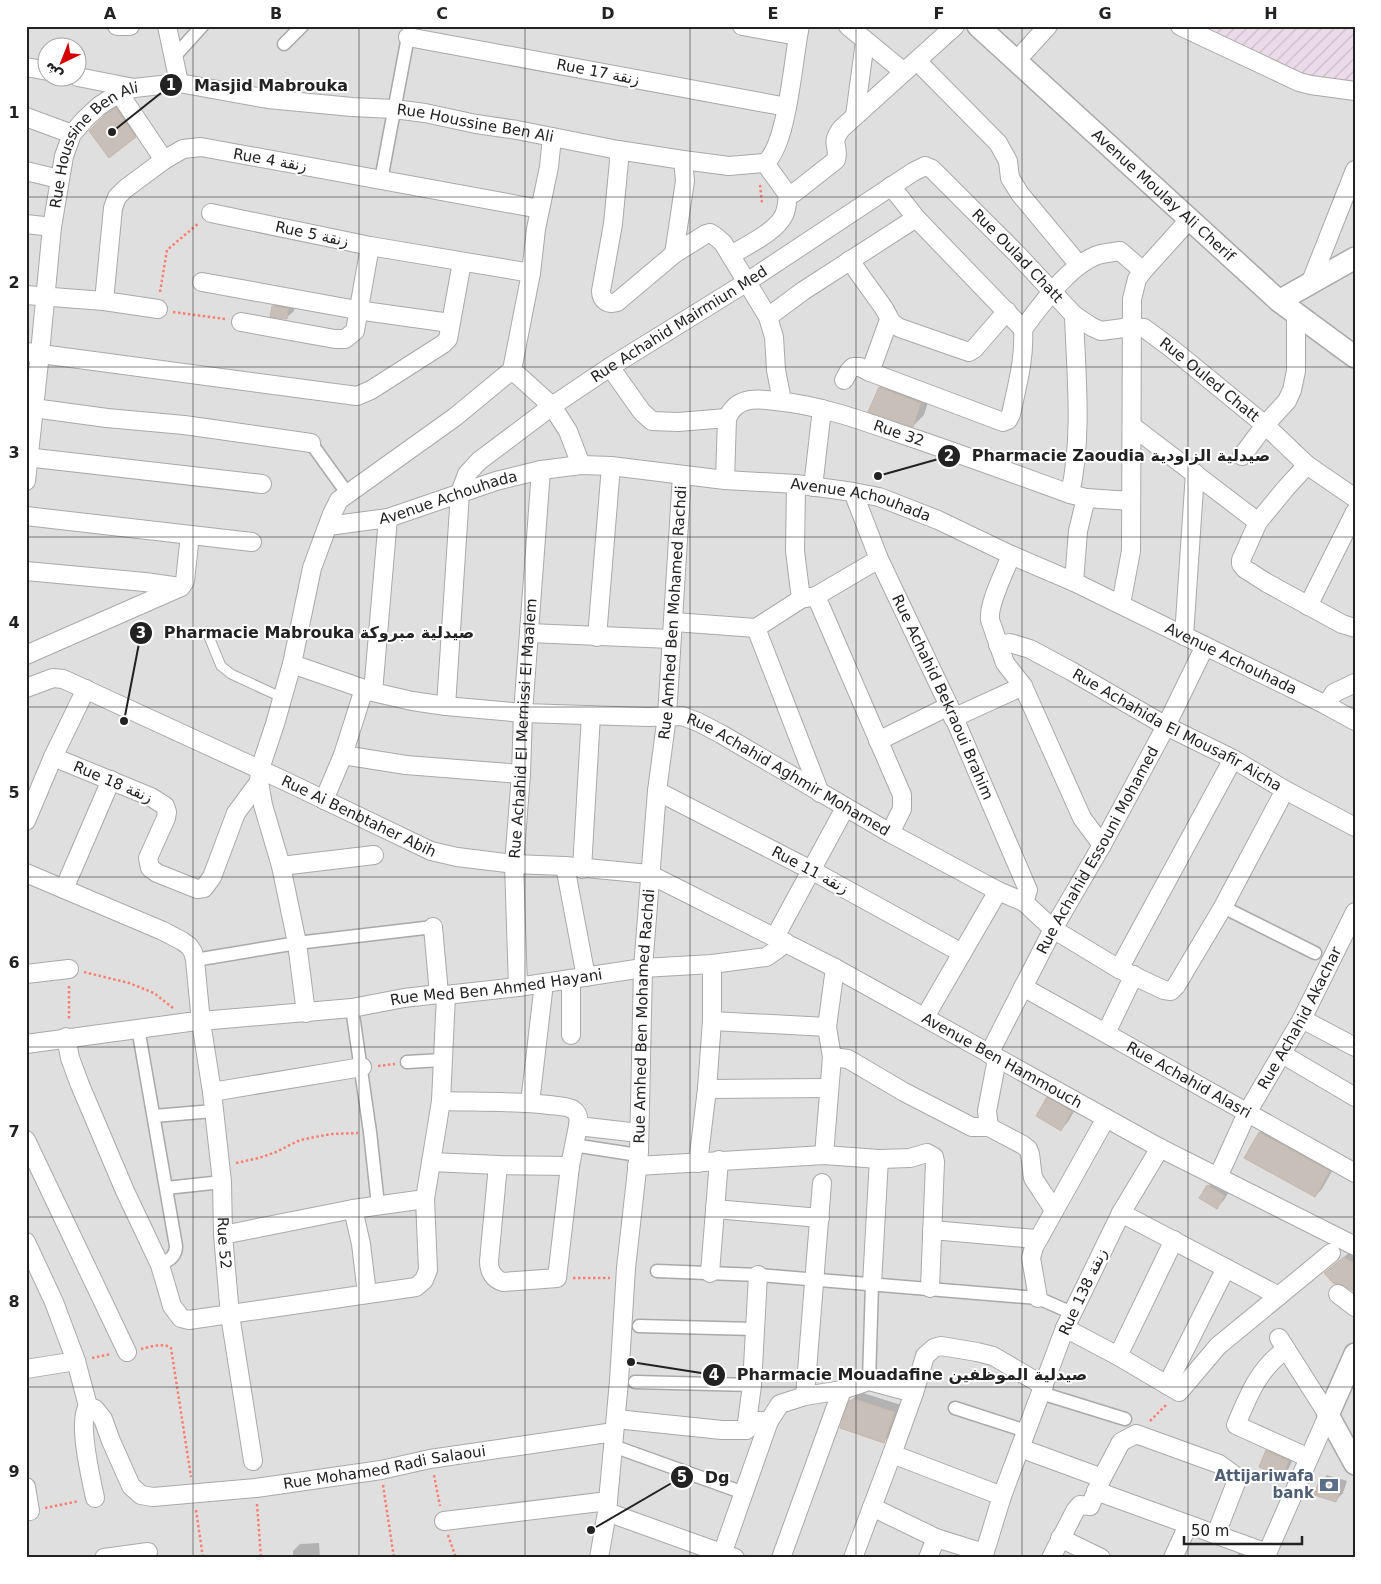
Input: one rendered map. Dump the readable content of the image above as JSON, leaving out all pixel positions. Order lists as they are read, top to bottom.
{
  "streets": {
    "street": [
      "Rue 17 زنقة",
      "Rue Houssine Ben Ali",
      "Rue 4 زنقة",
      "Avenue Moulay Ali Cherif",
      "Rue 5 زنقة",
      "Rue Oulad Chatt",
      "Rue Achahid Mairmiun Med",
      "Rue Ouled Chatt",
      "Rue 32",
      "Avenue Achouhada",
      "Rue Amhed Ben Mohamed Rachdi",
      "Rue Achahid Bekraoui Brahim",
      "Rue Achahid El Mernissi El Maalem",
      "Rue Achahida El Mousafir Aicha",
      "Rue Achahid Aghmir Mohamed",
      "Rue 18 زنقة",
      "Rue Ai Benbtaher Abih",
      "Rue Achahid Essouni Mohamed",
      "Rue 11 زنقة",
      "Rue Med Ben Ahmed Hayani",
      "Rue Achahid Akachar",
      "Avenue Ben Hammouch",
      "Rue Achahid Alasri",
      "Rue 52",
      "Rue 138 زنقة",
      "Rue Mohamed Radi Salaoui"
    ]
  },
  "crossings": [
    ["Rue Oulad Chatt", "Rue Achahid Mairmiun Med"],
    ["Rue Oulad Chatt", "Rue Ouled Chatt"],
    ["Rue Achahid Mairmiun Med", "Avenue Achouhada"],
    ["Avenue Achouhada", "Rue Amhed Ben Mohamed Rachdi"],
    ["Avenue Achouhada", "Rue Achahid Bekraoui Brahim"],
    ["Avenue Achouhada", "Rue Achahid El Mernissi El Maalem"],
    ["Avenue Achouhada", "Rue Achahid Essouni Mohamed"],
    ["Rue Amhed Ben Mohamed Rachdi", "Rue Achahid Aghmir Mohamed"],
    ["Rue Amhed Ben Mohamed Rachdi", "Rue Ai Benbtaher Abih"],
    ["Rue Amhed Ben Mohamed Rachdi", "Rue 11 زنقة"],
    ["Rue Amhed Ben Mohamed Rachdi", "Rue Med Ben Ahmed Hayani"],
    ["Rue Amhed Ben Mohamed Rachdi", "Avenue Ben Hammouch"],
    ["Rue Amhed Ben Mohamed Rachdi", "Rue Mohamed Radi Salaoui"],
    ["Rue Achahid Bekraoui Brahim", "Rue Achahid Aghmir Mohamed"],
    ["Rue Achahid El Mernissi El Maalem", "Rue Achahid Aghmir Mohamed"],
    ["Rue Achahid El Mernissi El Maalem", "Rue Ai Benbtaher Abih"],
    ["Rue Achahid El Mernissi El Maalem", "Rue Med Ben Ahmed Hayani"],
    ["Rue Achahida El Mousafir Aicha", "Rue Achahid Essouni Mohamed"],
    ["Rue Achahid Aghmir Mohamed", "Rue Achahid Essouni Mohamed"],
    ["Rue 18 زنقة", "Rue Ai Benbtaher Abih"],
    ["Rue Ai Benbtaher Abih", "Avenue Ben Hammouch"],
    ["Rue Achahid Essouni Mohamed", "Avenue Ben Hammouch"],
    ["Rue Achahid Essouni Mohamed", "Rue Achahid Alasri"],
    ["Rue Med Ben Ahmed Hayani", "Avenue Ben Hammouch"],
    ["Rue Med Ben Ahmed Hayani", "Rue 52"],
    ["Rue Achahid Akachar", "Avenue Ben Hammouch"],
    ["Rue Achahid Akachar", "Rue Achahid Alasri"],
    ["Avenue Ben Hammouch", "Rue 138 زنقة"]
  ],
  "places": {
    "other": [
      "Masjid Mabrouka",
      "Pharmacie Zaoudia صيدلية الزاودية",
      "Pharmacie Mabrouka صيدلية مبروكة",
      "Pharmacie Mouadafine صيدلية الموظفين",
      "Dg"
    ],
    "bank": ["Attijariwafa bank"]
  },
  "scale_bar": "50 m",
  "north": "bottom left",
  "grid": {
    "columns": [
      "A",
      "B",
      "C",
      "D",
      "E",
      "F",
      "G",
      "H"
    ],
    "rows": [
      "1",
      "2",
      "3",
      "4",
      "5",
      "6",
      "7",
      "8",
      "9"
    ]
  }
}
